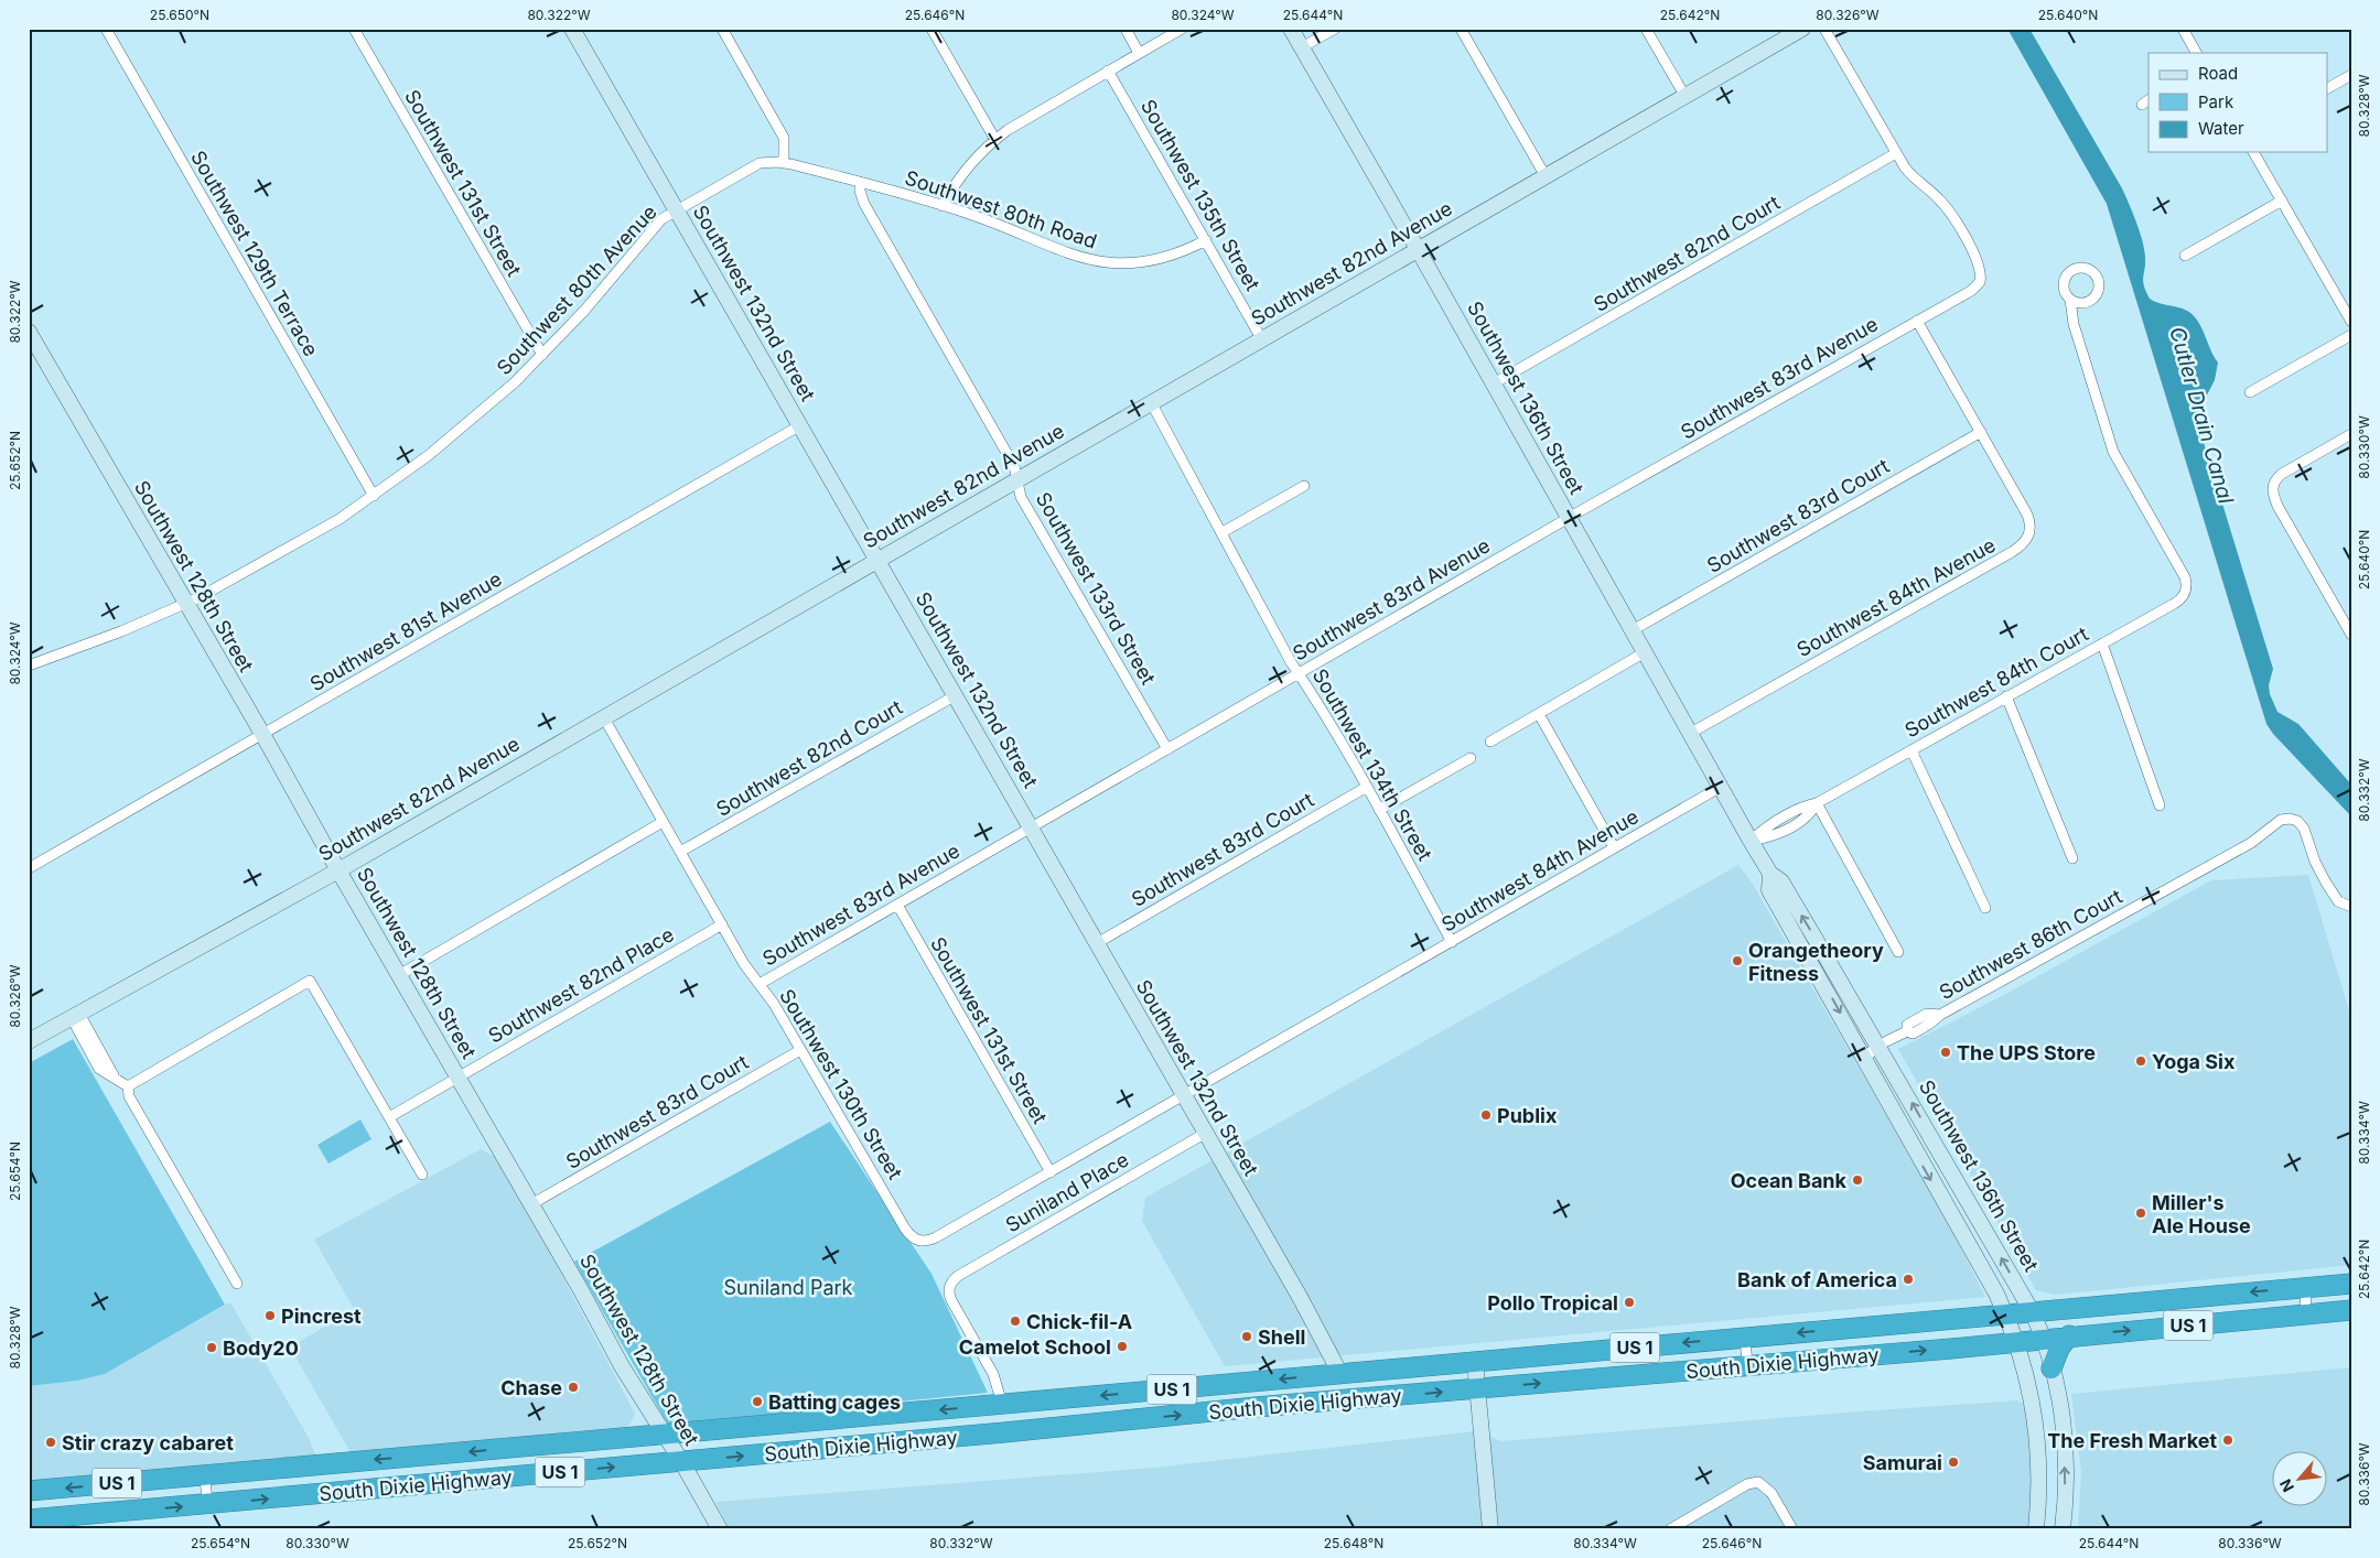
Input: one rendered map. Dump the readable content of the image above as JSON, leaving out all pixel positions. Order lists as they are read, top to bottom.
{
  "streets": {
    "highway": ["US 1", "South Dixie Highway"],
    "street": [
      "Southwest 131st Street",
      "Southwest 135th Street",
      "Southwest 80th Road",
      "Southwest 129th Terrace",
      "Southwest 82nd Court",
      "Southwest 82nd Avenue",
      "Southwest 80th Avenue",
      "Southwest 132nd Street",
      "Southwest 83rd Avenue",
      "Southwest 136th Street",
      "Southwest 83rd Court",
      "Southwest 128th Street",
      "Southwest 133rd Street",
      "Southwest 84th Avenue",
      "Southwest 81st Avenue",
      "Southwest 84th Court",
      "Southwest 134th Street",
      "Southwest 86th Court",
      "Southwest 82nd Place",
      "Southwest 130th Street",
      "Suniland Place"
    ]
  },
  "crossings": [
    ["Southwest 131st Street", "Southwest 80th Avenue"],
    ["Southwest 131st Street", "Southwest 83rd Avenue"],
    ["Southwest 131st Street", "Southwest 84th Avenue"],
    ["Southwest 135th Street", "Southwest 80th Road"],
    ["Southwest 135th Street", "Southwest 82nd Avenue"],
    ["Southwest 80th Road", "Southwest 80th Avenue"],
    ["Southwest 80th Road", "Southwest 133rd Street"],
    ["Southwest 129th Terrace", "Southwest 80th Avenue"],
    ["Southwest 82nd Court", "Southwest 132nd Street"],
    ["Southwest 82nd Court", "Southwest 83rd Avenue"],
    ["Southwest 82nd Court", "Southwest 136th Street"],
    ["Southwest 82nd Court", "Southwest 130th Street"],
    ["Southwest 82nd Avenue", "Southwest 132nd Street"],
    ["Southwest 82nd Avenue", "Southwest 136th Street"],
    ["Southwest 82nd Avenue", "Southwest 128th Street"],
    ["Southwest 82nd Avenue", "Southwest 133rd Street"],
    ["Southwest 82nd Avenue", "Southwest 134th Street"],
    ["Southwest 82nd Avenue", "Southwest 130th Street"],
    ["Southwest 80th Avenue", "Southwest 132nd Street"],
    ["Southwest 80th Avenue", "Southwest 128th Street"],
    ["Southwest 132nd Street", "Southwest 83rd Avenue"],
    ["Southwest 132nd Street", "Southwest 83rd Court"],
    ["Southwest 132nd Street", "Southwest 84th Avenue"],
    ["Southwest 132nd Street", "Southwest 81st Avenue"],
    ["Southwest 132nd Street", "Suniland Place"],
    ["Southwest 132nd Street", "South Dixie Highway"],
    ["Southwest 83rd Avenue", "Southwest 136th Street"],
    ["Southwest 83rd Avenue", "Southwest 133rd Street"],
    ["Southwest 83rd Avenue", "Southwest 134th Street"],
    ["Southwest 83rd Avenue", "Southwest 130th Street"],
    ["Southwest 136th Street", "Southwest 83rd Court"],
    ["Southwest 136th Street", "Southwest 84th Avenue"],
    ["Southwest 136th Street", "Southwest 84th Court"],
    ["Southwest 136th Street", "Southwest 86th Court"],
    ["Southwest 136th Street", "South Dixie Highway"],
    ["Southwest 83rd Court", "Southwest 128th Street"],
    ["Southwest 83rd Court", "Southwest 84th Avenue"],
    ["Southwest 83rd Court", "Southwest 134th Street"],
    ["Southwest 83rd Court", "Southwest 130th Street"],
    ["Southwest 128th Street", "Southwest 81st Avenue"],
    ["Southwest 128th Street", "Southwest 82nd Place"],
    ["Southwest 128th Street", "South Dixie Highway"],
    ["Southwest 84th Avenue", "Southwest 134th Street"],
    ["Southwest 84th Avenue", "Southwest 130th Street"],
    ["Southwest 82nd Place", "Southwest 130th Street"],
    ["Suniland Place", "South Dixie Highway"]
  ],
  "water": ["Cutler Drain Canal"],
  "parks": ["Suniland Park"],
  "places": [
    "Orangetheory Fitness",
    "The UPS Store",
    "Yoga Six",
    "Publix",
    "Ocean Bank",
    "Miller's Ale House",
    "Bank of America",
    "Pollo Tropical",
    "Pincrest",
    "Chick-fil-A",
    "Shell",
    "Camelot School",
    "Body20",
    "Chase",
    "Batting cages",
    "The Fresh Market",
    "Stir crazy cabaret",
    "Samurai"
  ],
  "legend": ["Road", "Park", "Water"],
  "north": "bottom left",
  "coordinates": [
    "25.650°N",
    "80.322°W",
    "25.646°N",
    "80.324°W",
    "25.644°N",
    "25.642°N",
    "80.326°W",
    "25.640°N",
    "80.328°W",
    "80.330°W",
    "25.652°N",
    "80.332°W",
    "80.334°W",
    "25.654°N",
    "80.336°W",
    "25.648°N"
  ]
}
